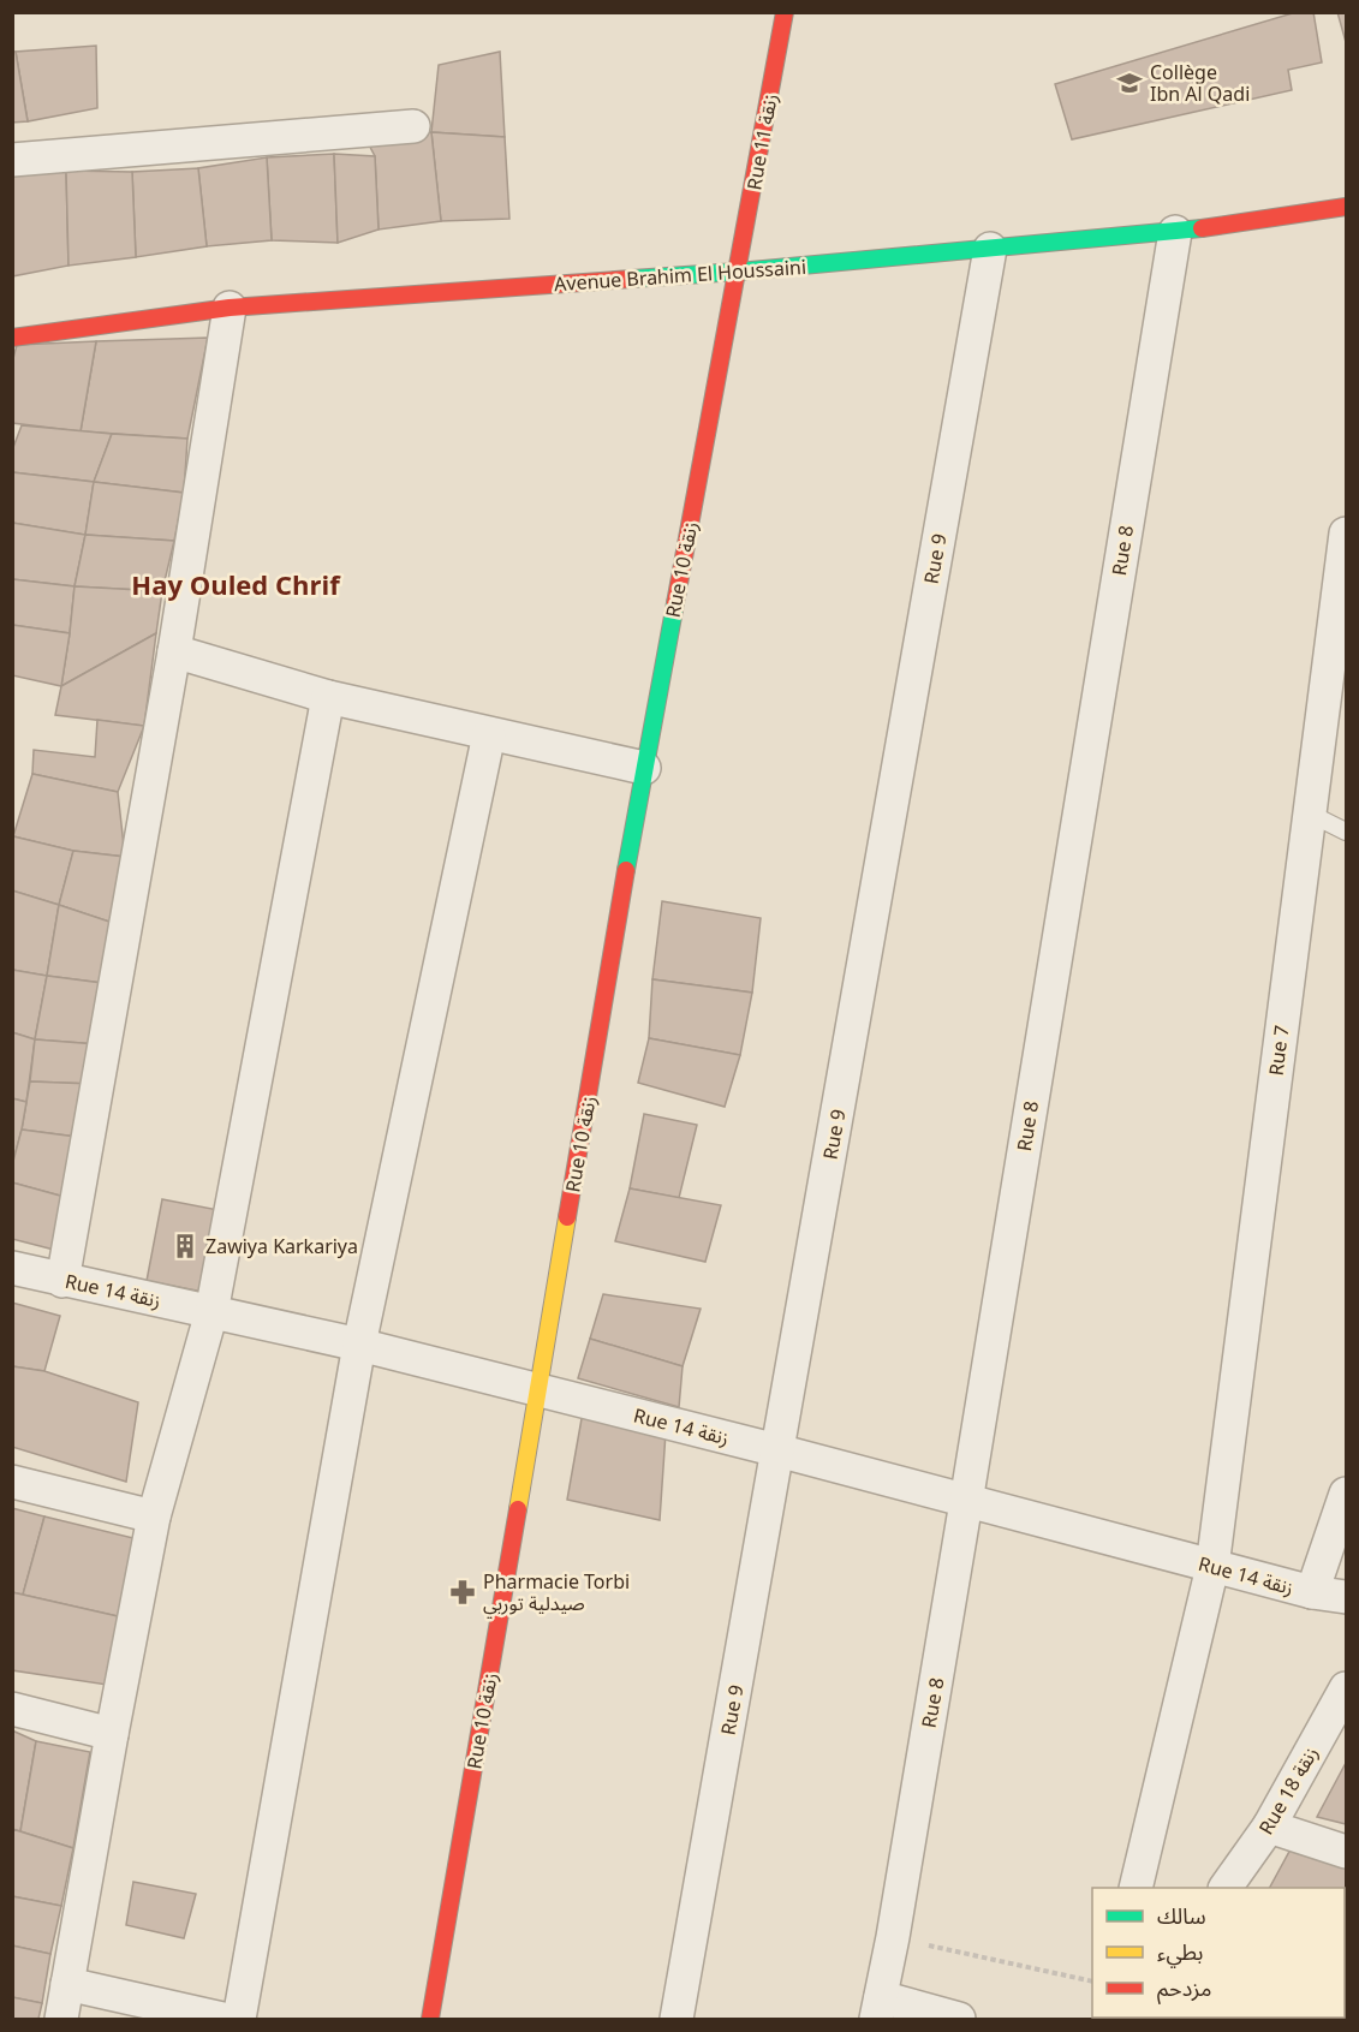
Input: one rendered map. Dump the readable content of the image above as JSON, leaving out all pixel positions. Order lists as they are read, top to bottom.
{
  "streets": {
    "street": [
      "Rue 11 زنقة",
      "Avenue Brahim El Houssaini",
      "Rue 8",
      "Rue 9",
      "Rue 10 زنقة",
      "Rue 7",
      "Rue 14 زنقة",
      "Rue 18 زنقة"
    ]
  },
  "crossings": [
    ["Rue 11 زنقة", "Avenue Brahim El Houssaini"],
    ["Rue 11 زنقة", "Rue 10 زنقة"],
    ["Avenue Brahim El Houssaini", "Rue 8"],
    ["Avenue Brahim El Houssaini", "Rue 9"],
    ["Avenue Brahim El Houssaini", "Rue 10 زنقة"],
    ["Rue 8", "Rue 14 زنقة"],
    ["Rue 9", "Rue 14 زنقة"],
    ["Rue 10 زنقة", "Rue 14 زنقة"],
    ["Rue 7", "Rue 14 زنقة"]
  ],
  "districts": ["Hay Ouled Chrif"],
  "places": {
    "school or university": ["Collège Ibn Al Qadi"],
    "building": ["Zawiya Karkariya"],
    "pharmacy": ["Pharmacie Torbi صيدلية توربي"]
  },
  "legend": ["سالك", "بطيء", "مزدحم"]
}
